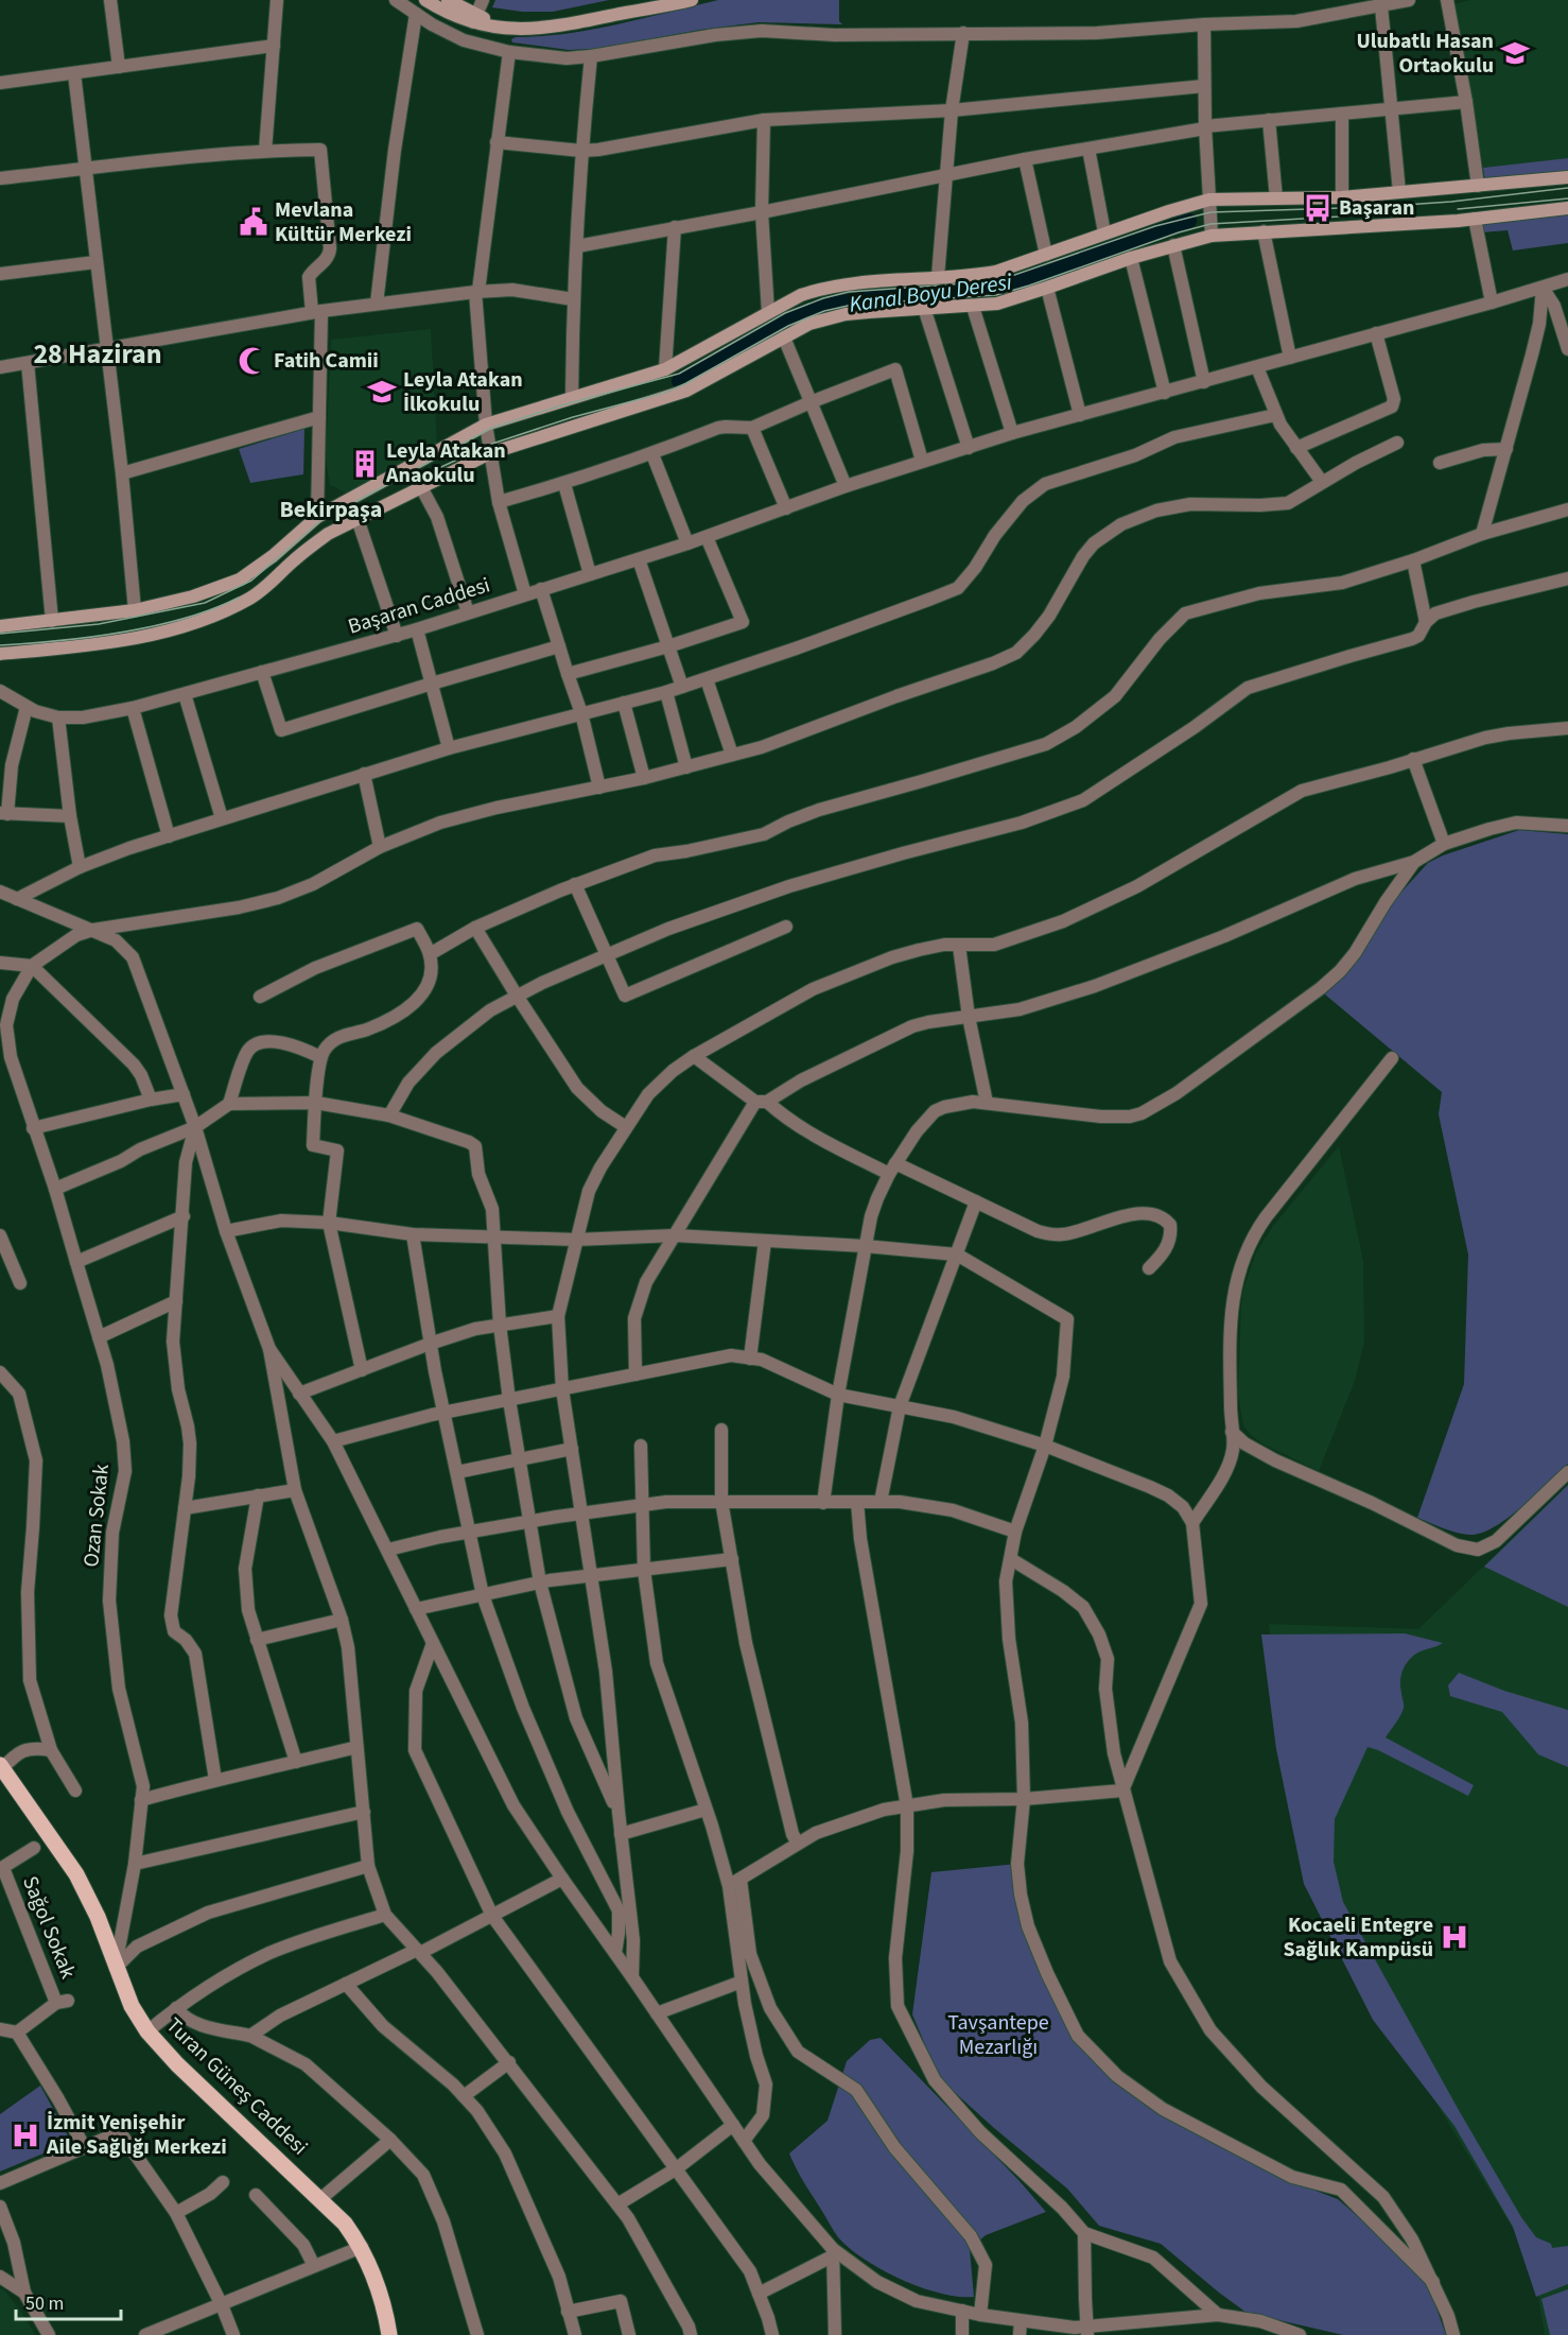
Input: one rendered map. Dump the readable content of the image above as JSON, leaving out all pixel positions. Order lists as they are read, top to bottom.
{
  "streets": {
    "main road": ["Turan Güneş Caddesi"],
    "street": ["Başaran Caddesi", "Ozan Sokak", "Sağol Sokak"]
  },
  "crossings": [
    ["Ozan Sokak", "Turan Güneş Caddesi"]
  ],
  "districts": ["28 Haziran", "Bekirpaşa"],
  "water": ["Kanal Boyu Deresi"],
  "parks": ["Tavşantepe Mezarlığı"],
  "places": {
    "school or university": ["Ulubatlı Hasan Ortaokulu", "Leyla Atakan İlkokulu"],
    "bus stop": ["Başaran"],
    "public building": ["Mevlana Kültür Merkezi"],
    "mosque": ["Fatih Camii"],
    "building": ["Leyla Atakan Anaokulu"],
    "hospital": ["Kocaeli Entegre Sağlık Kampüsü", "İzmit Yenişehir Aile Sağlığı Merkezi"]
  },
  "scale_bar": "50 m"
}
